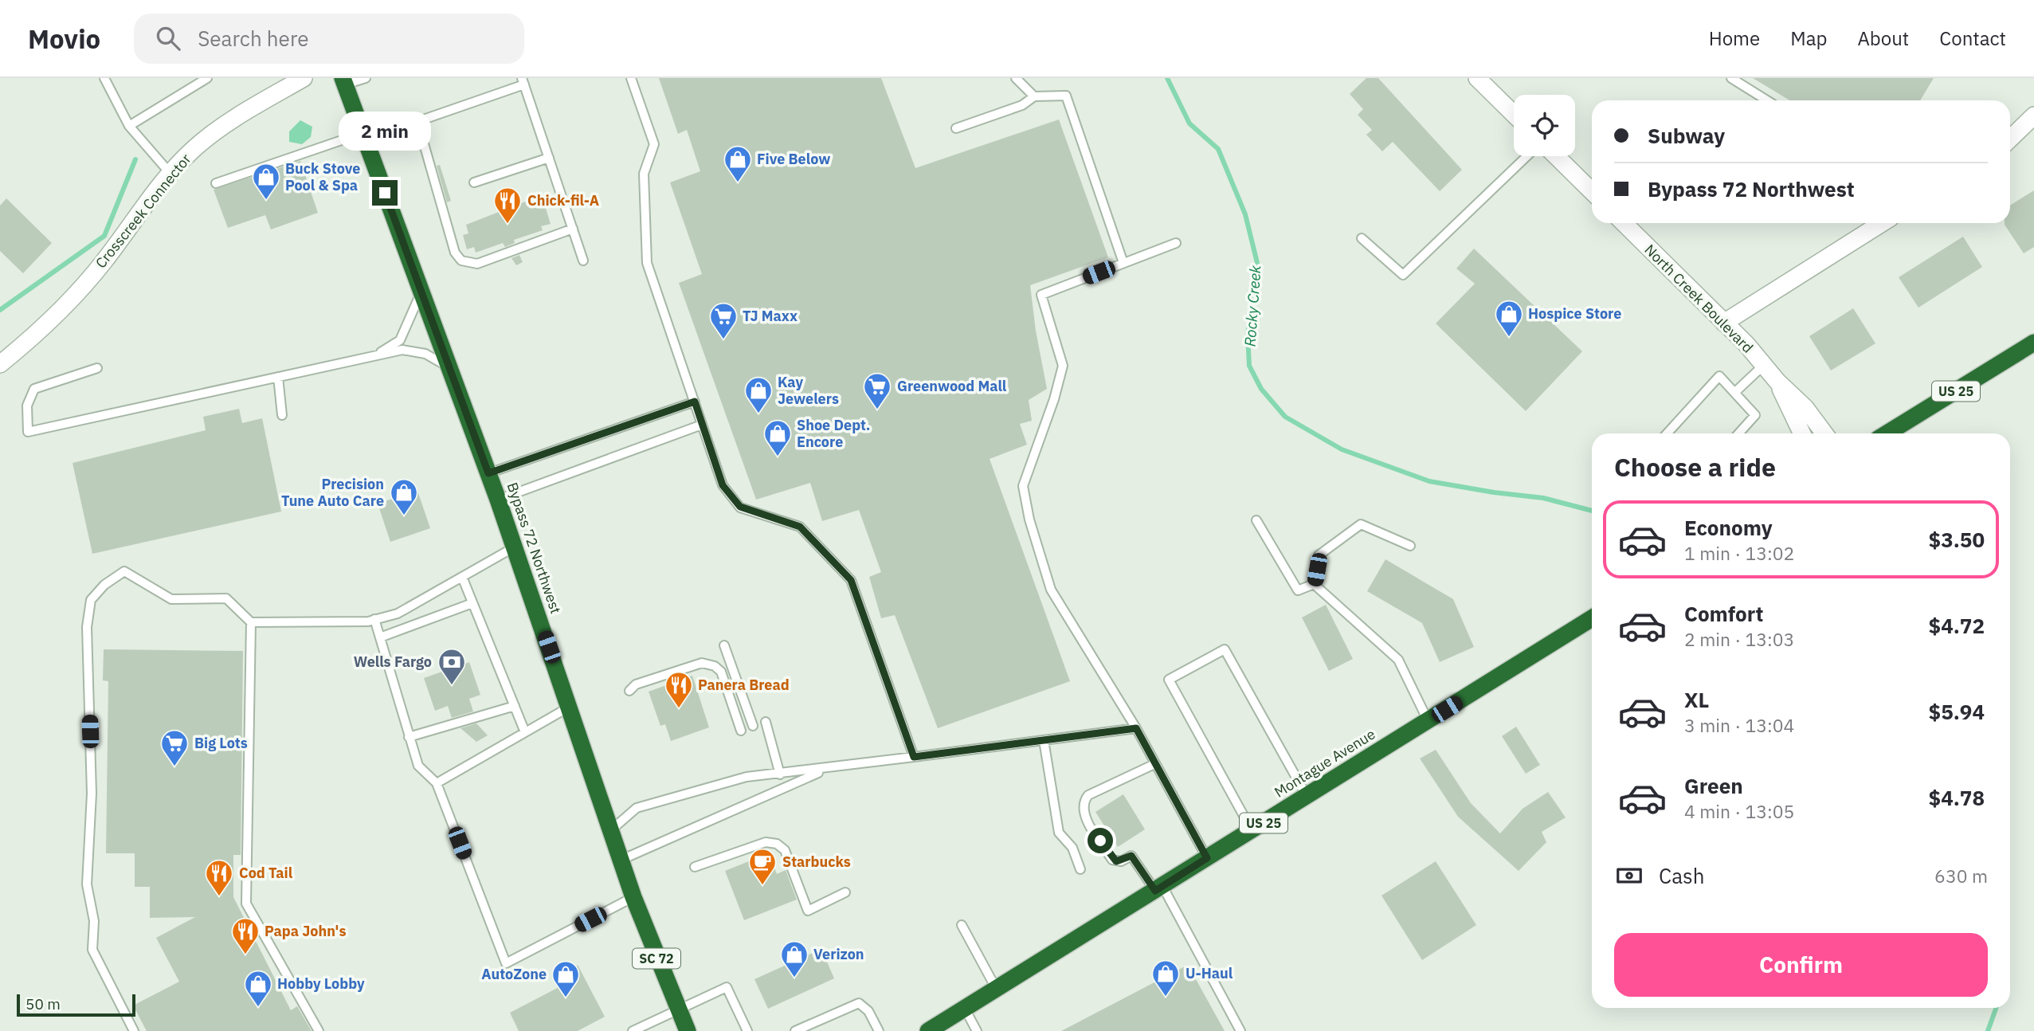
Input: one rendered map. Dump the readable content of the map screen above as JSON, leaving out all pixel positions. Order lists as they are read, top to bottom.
{
  "streets": {
    "highway": [
      "US 25",
      "Bypass 72 Northwest",
      "Montague Avenue",
      "SC 72"
    ],
    "street": ["Crosscreek Connector", "North Creek Boulevard"]
  },
  "water": ["Rocky Creek"],
  "places": {
    "shop": [
      "Five Below",
      "Buck Stove Pool & Spa",
      "Hospice Store",
      "Kay Jewelers",
      "Shoe Dept. Encore",
      "Precision Tune Auto Care",
      "Verizon",
      "U-Haul",
      "AutoZone",
      "Hobby Lobby"
    ],
    "restaurant": [
      "Chick-fil-A",
      "Panera Bread",
      "Cod Tail",
      "Papa John's"
    ],
    "supermarket": ["TJ Maxx", "Greenwood Mall", "Big Lots"],
    "bank": ["Wells Fargo"],
    "cafe": ["Starbucks"]
  },
  "scale_bar": "50 m",
  "page": {
    "header": "Movio",
    "search": "Search here",
    "nav": [
      "Home",
      "Map",
      "About",
      "Contact"
    ],
    "banner": ["Subway", "Bypass 72 Northwest"],
    "bubble": "2 min",
    "heading": "Choose a ride",
    "list": [
      {
        "name": "Economy",
        "note": "1 min · 13:02",
        "value": "$3.50"
      },
      {
        "name": "Comfort",
        "note": "2 min · 13:03",
        "value": "$4.72"
      },
      {
        "name": "XL",
        "note": "3 min · 13:04",
        "value": "$5.94"
      },
      {
        "name": "Green",
        "note": "4 min · 13:05",
        "value": "$4.78"
      }
    ],
    "pay": ["Cash", "630 m"],
    "buttons": "Confirm",
    "scale": "50 m"
  }
}
